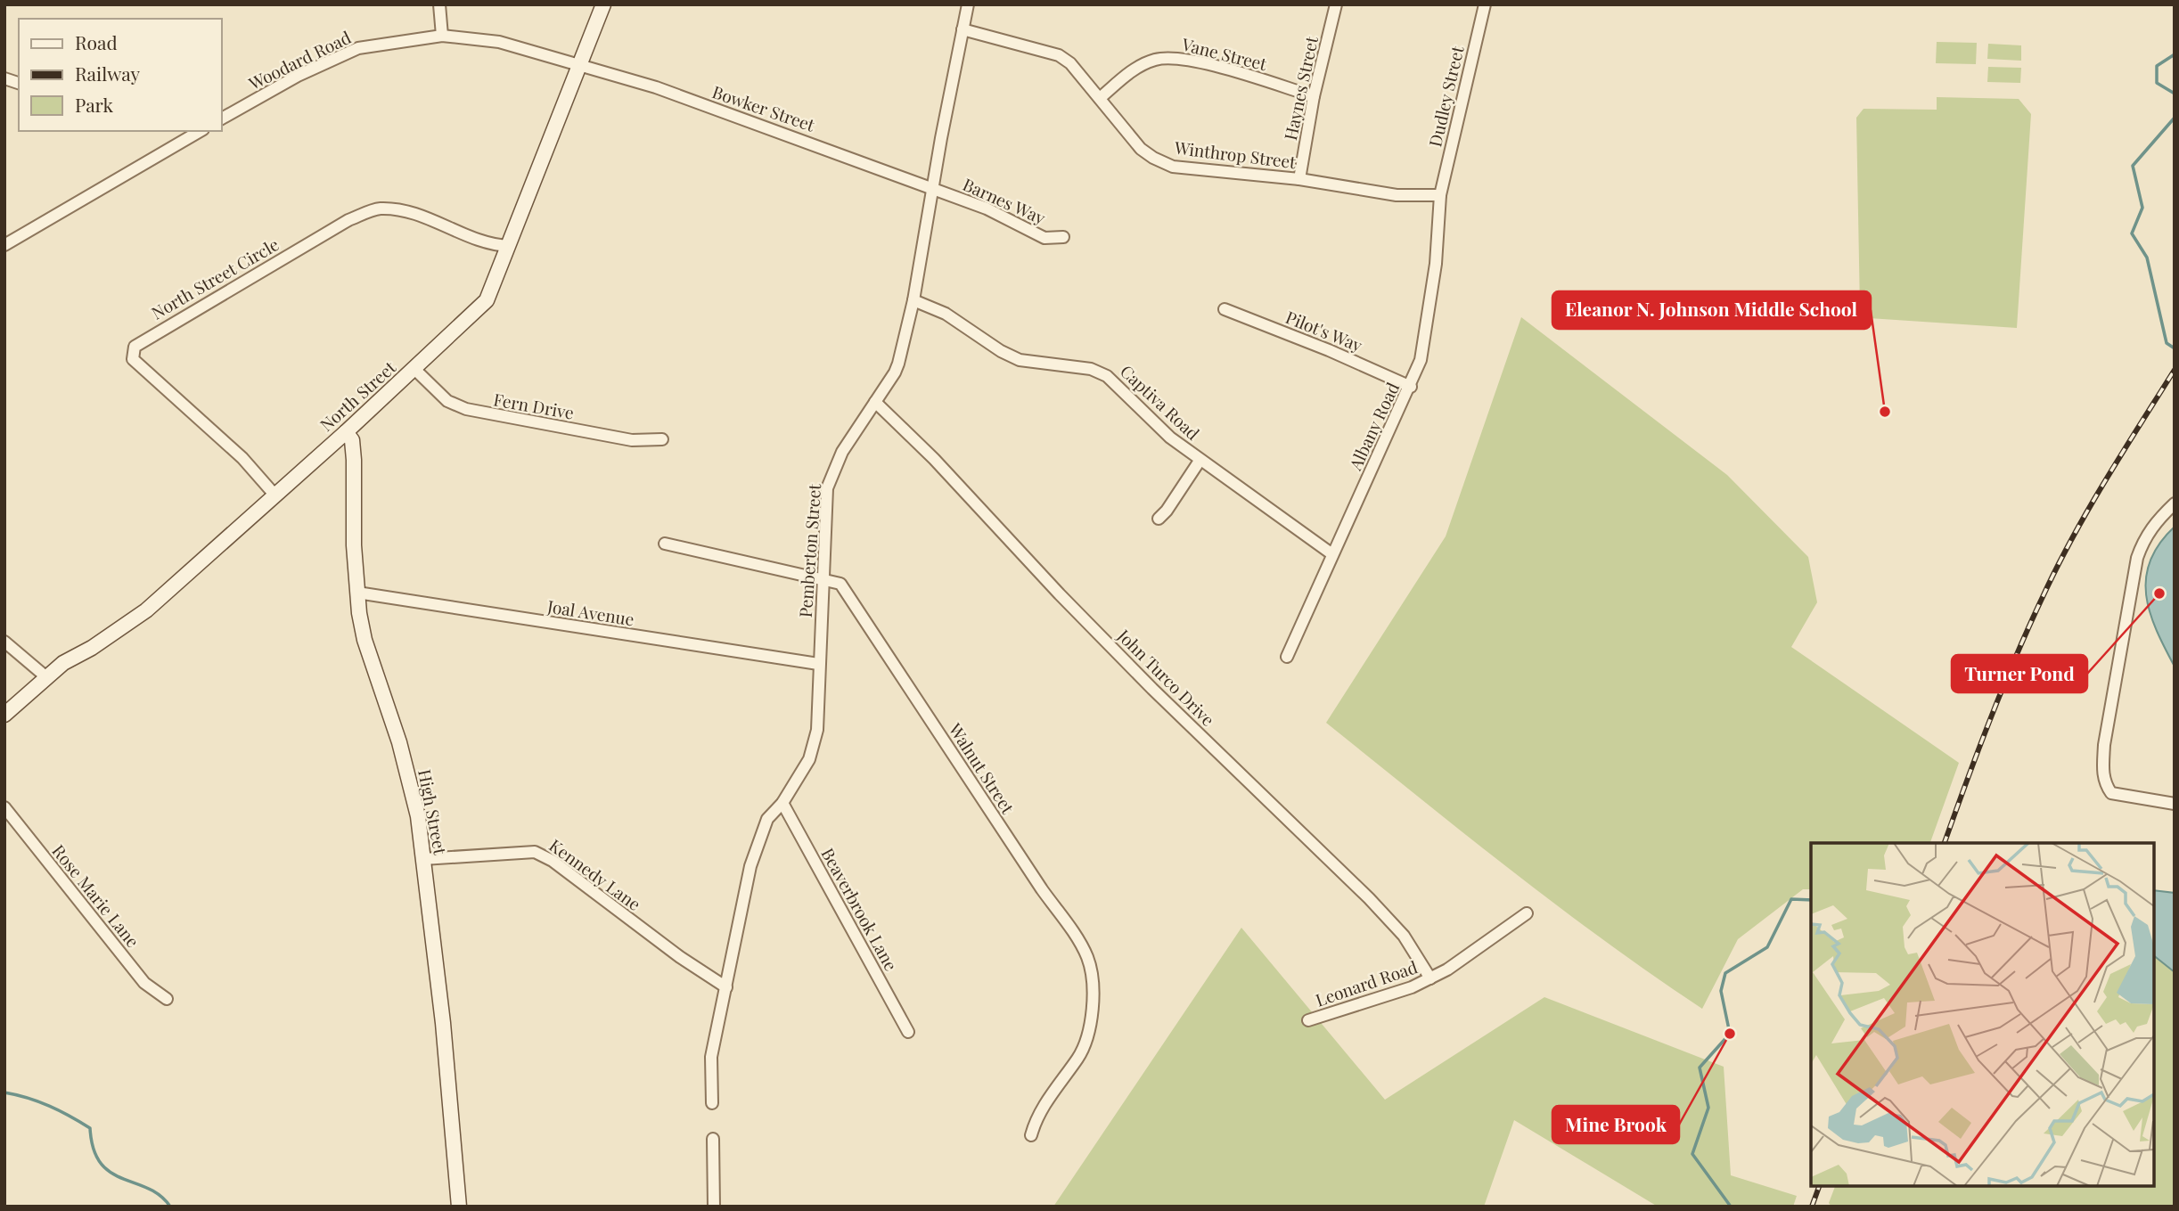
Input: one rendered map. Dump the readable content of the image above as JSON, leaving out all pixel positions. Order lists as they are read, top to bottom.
{
  "streets": {
    "street": [
      "Vane Street",
      "Woodard Road",
      "Haynes Street",
      "Dudley Street",
      "Bowker Street",
      "Winthrop Street",
      "Barnes Way",
      "North Street Circle",
      "Pilot's Way",
      "North Street",
      "Captiva Road",
      "Fern Drive",
      "Albany Road",
      "Pemberton Street",
      "Joal Avenue",
      "John Turco Drive",
      "Walnut Street",
      "High Street",
      "Kennedy Lane",
      "Rose Marie Lane",
      "Beaverbrook Lane",
      "Leonard Road"
    ]
  },
  "crossings": [
    ["Vane Street", "Haynes Street"],
    ["Vane Street", "Winthrop Street"],
    ["Woodard Road", "Bowker Street"],
    ["Woodard Road", "North Street"],
    ["Haynes Street", "Winthrop Street"],
    ["Dudley Street", "Winthrop Street"],
    ["Dudley Street", "Albany Road"],
    ["Bowker Street", "Barnes Way"],
    ["Bowker Street", "North Street"],
    ["Bowker Street", "Pemberton Street"],
    ["Winthrop Street", "Albany Road"],
    ["Winthrop Street", "Pemberton Street"],
    ["Barnes Way", "Pemberton Street"],
    ["North Street Circle", "North Street"],
    ["Pilot's Way", "Albany Road"],
    ["North Street", "Fern Drive"],
    ["North Street", "High Street"],
    ["Captiva Road", "Albany Road"],
    ["Captiva Road", "Pemberton Street"],
    ["Pemberton Street", "Joal Avenue"],
    ["Pemberton Street", "John Turco Drive"],
    ["Pemberton Street", "Walnut Street"],
    ["Pemberton Street", "Kennedy Lane"],
    ["Pemberton Street", "Beaverbrook Lane"],
    ["Joal Avenue", "High Street"],
    ["John Turco Drive", "Leonard Road"],
    ["High Street", "Kennedy Lane"]
  ],
  "places": ["Eleanor N. Johnson Middle School", "Turner Pond", "Mine Brook"],
  "legend": ["Road", "Railway", "Park"]
}
